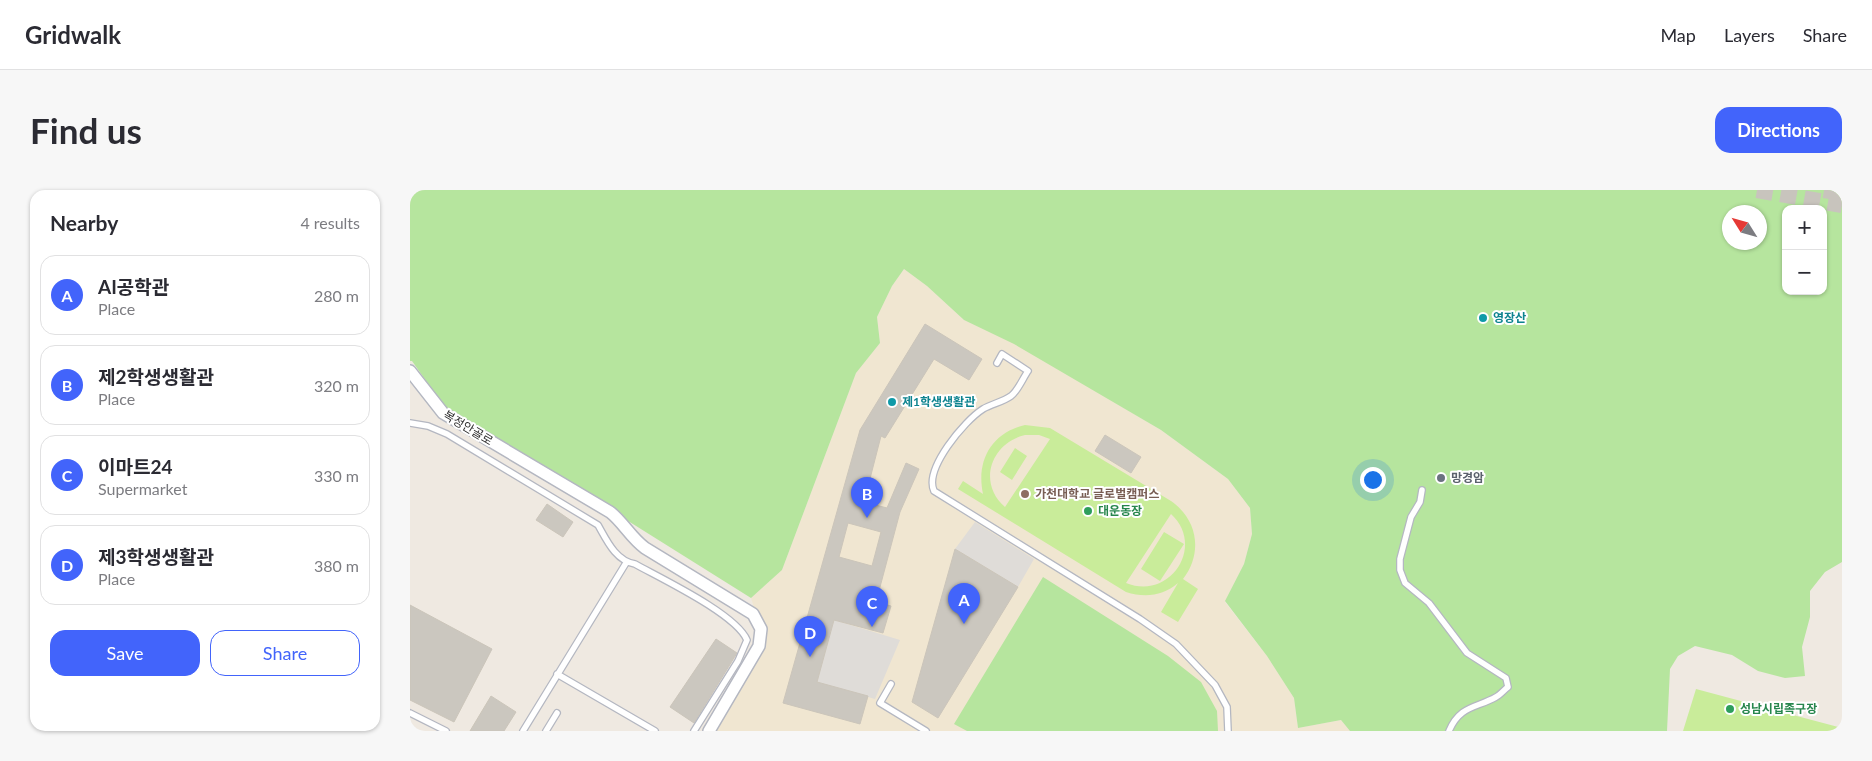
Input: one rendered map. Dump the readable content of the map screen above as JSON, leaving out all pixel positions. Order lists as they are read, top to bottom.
{
  "streets": {
    "street": ["복정안골로"]
  },
  "places": [
    "영장산",
    "제1학생생활관",
    "망경암",
    "가천대학교 글로벌캠퍼스",
    "대운동장",
    "성남시립족구장"
  ],
  "north": "top left",
  "page": {
    "header": "Gridwalk",
    "nav": ["Map", "Layers", "Share"],
    "buttons": [
      "Directions",
      ["Save", "Share"]
    ],
    "title": "Find us",
    "heading": ["Nearby", "4 results"],
    "map_buttons": ["+", "−"],
    "list": [
      {
        "mark": "A",
        "name": "AI공학관",
        "note": "Place",
        "value": "280 m"
      },
      {
        "mark": "B",
        "name": "제2학생생활관",
        "note": "Place",
        "value": "320 m"
      },
      {
        "mark": "C",
        "name": "이마트24",
        "note": "Supermarket",
        "value": "330 m"
      },
      {
        "mark": "D",
        "name": "제3학생생활관",
        "note": "Place",
        "value": "380 m"
      }
    ],
    "pins": [
      "B",
      "A",
      "C",
      "D"
    ]
  }
}
